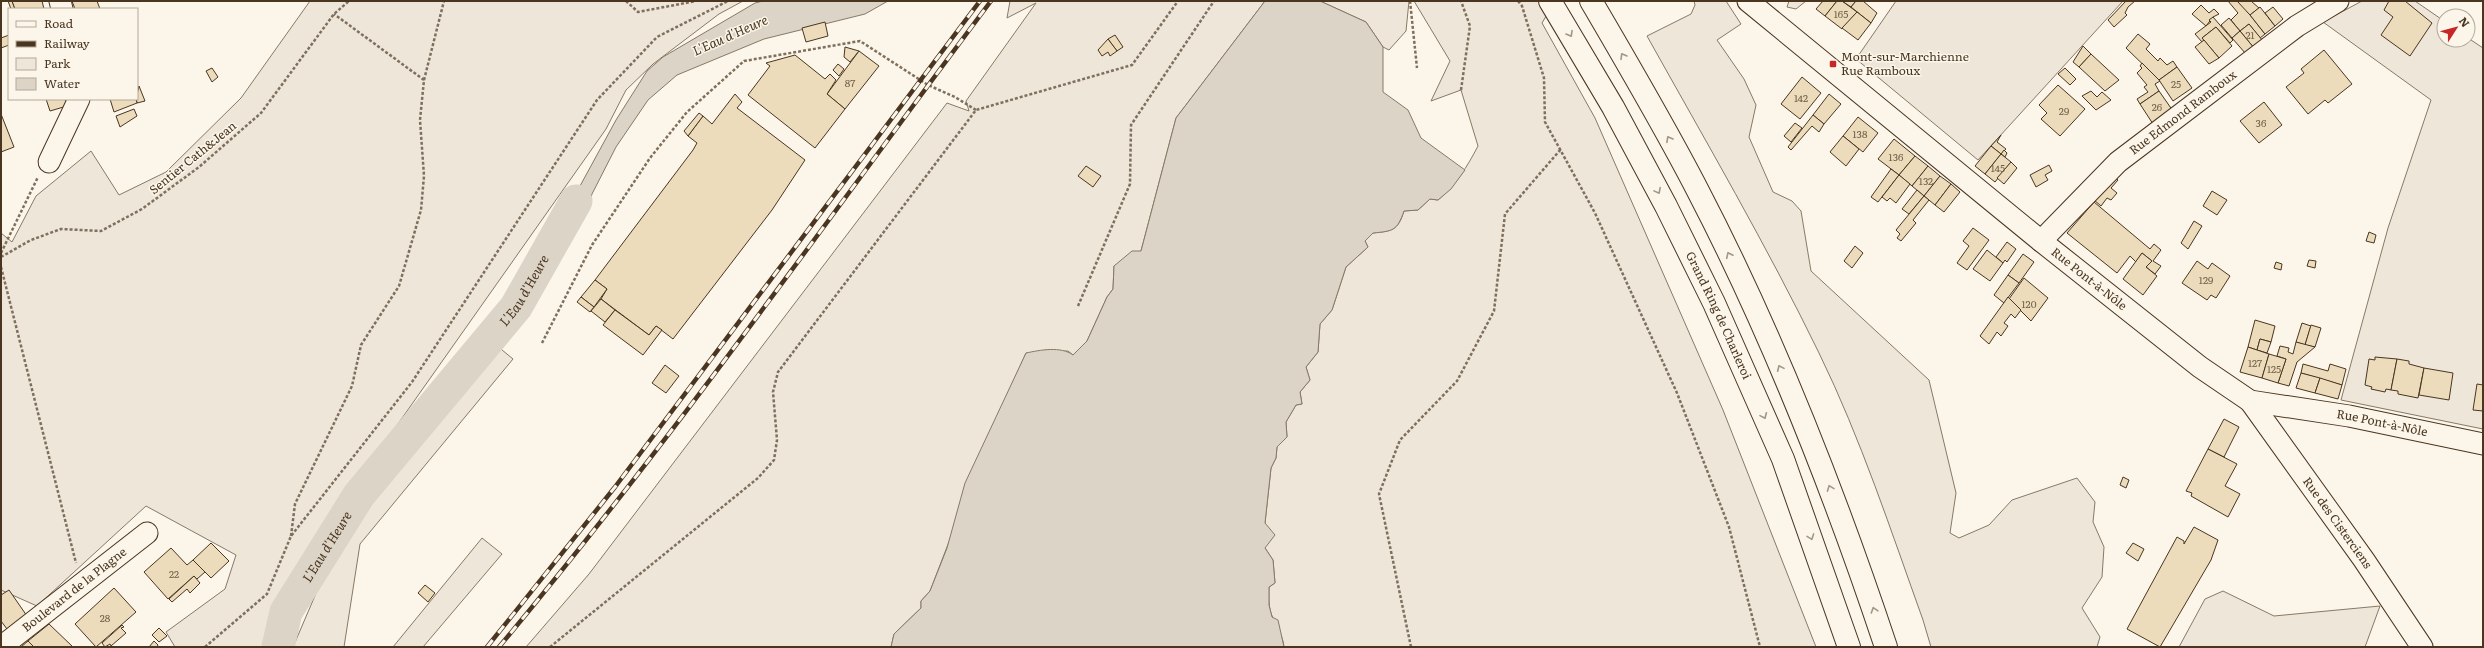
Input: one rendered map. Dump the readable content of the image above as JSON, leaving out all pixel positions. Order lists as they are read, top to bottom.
{
  "streets": {
    "highway": ["Grand Ring de Charleroi"],
    "street": [
      "Rue Edmond Ramboux",
      "Rue Pont-à-Nôle",
      "Rue des Cisterciens",
      "Boulevard de la Plagne"
    ],
    "path": ["Sentier Cath&Jean"]
  },
  "crossings": [
    ["Rue Edmond Ramboux", "Rue Pont-à-Nôle"],
    ["Rue Pont-à-Nôle", "Rue des Cisterciens"]
  ],
  "water": ["L'Eau d'Heure"],
  "places": {
    "transit": ["Mont-sur-Marchienne Rue Ramboux"]
  },
  "house_numbers": [
    "165",
    "21",
    "87",
    "25",
    "142",
    "26",
    "29",
    "36",
    "138",
    "136",
    "145",
    "132",
    "129",
    "120",
    "127",
    "125",
    "22",
    "28"
  ],
  "legend": [
    "Road",
    "Railway",
    "Park",
    "Water"
  ],
  "north": "top right"
}
